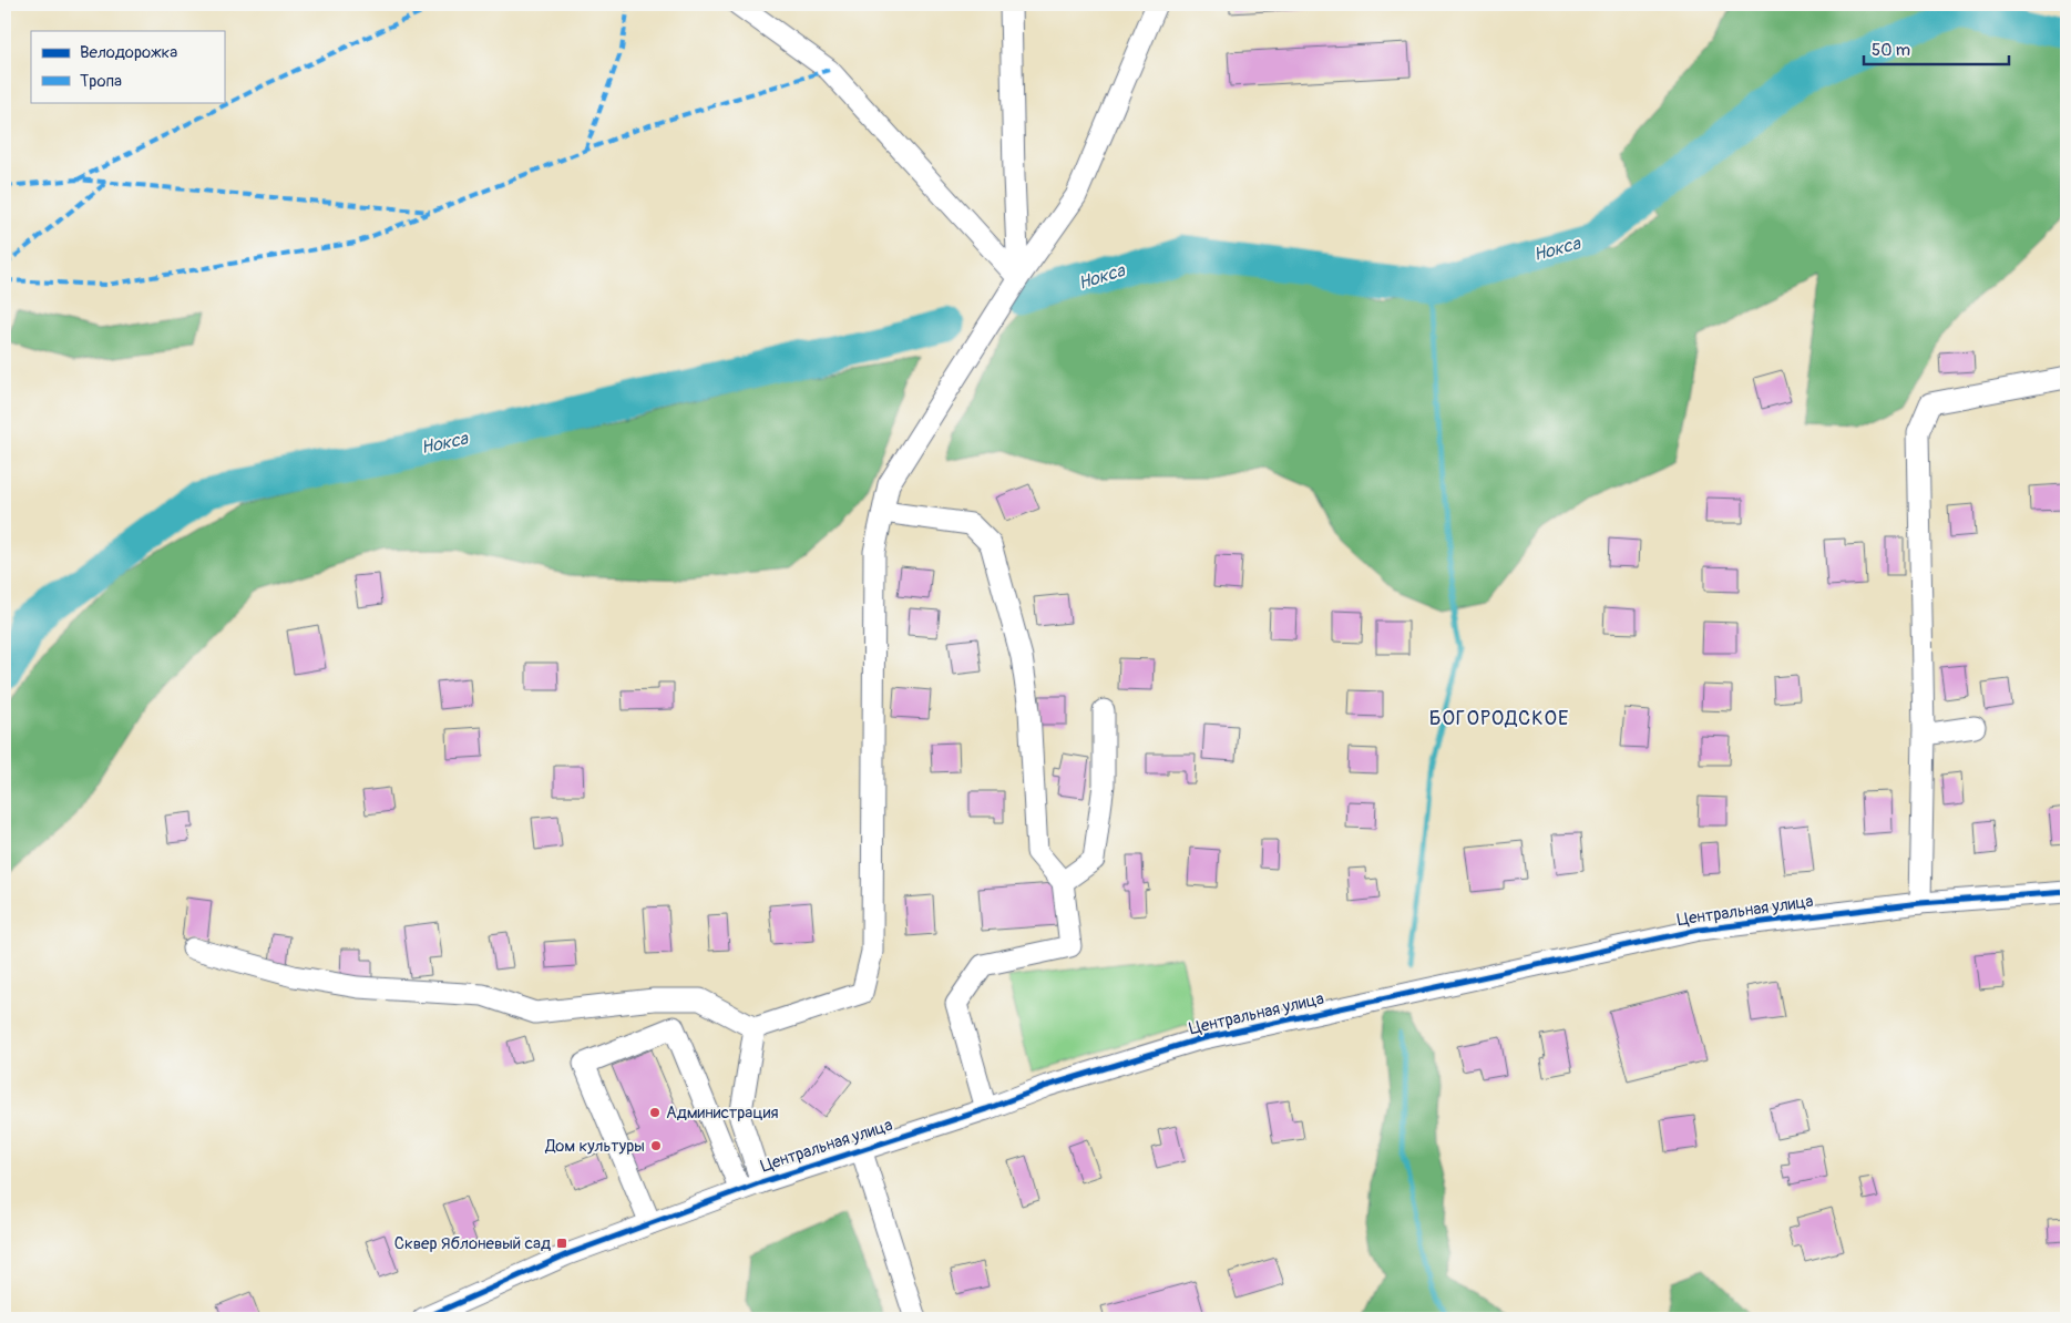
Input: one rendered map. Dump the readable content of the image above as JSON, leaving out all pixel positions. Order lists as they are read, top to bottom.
{
  "streets": {
    "street": ["Центральная улица"]
  },
  "districts": ["БОГОРОДСКОЕ"],
  "water": ["Нокса"],
  "places": {
    "other": ["Администрация", "Дом культуры"],
    "transit": ["Сквер Яблоневый сад"]
  },
  "legend": ["Велодорожка", "Тропа"],
  "scale_bar": "50 m"
}
